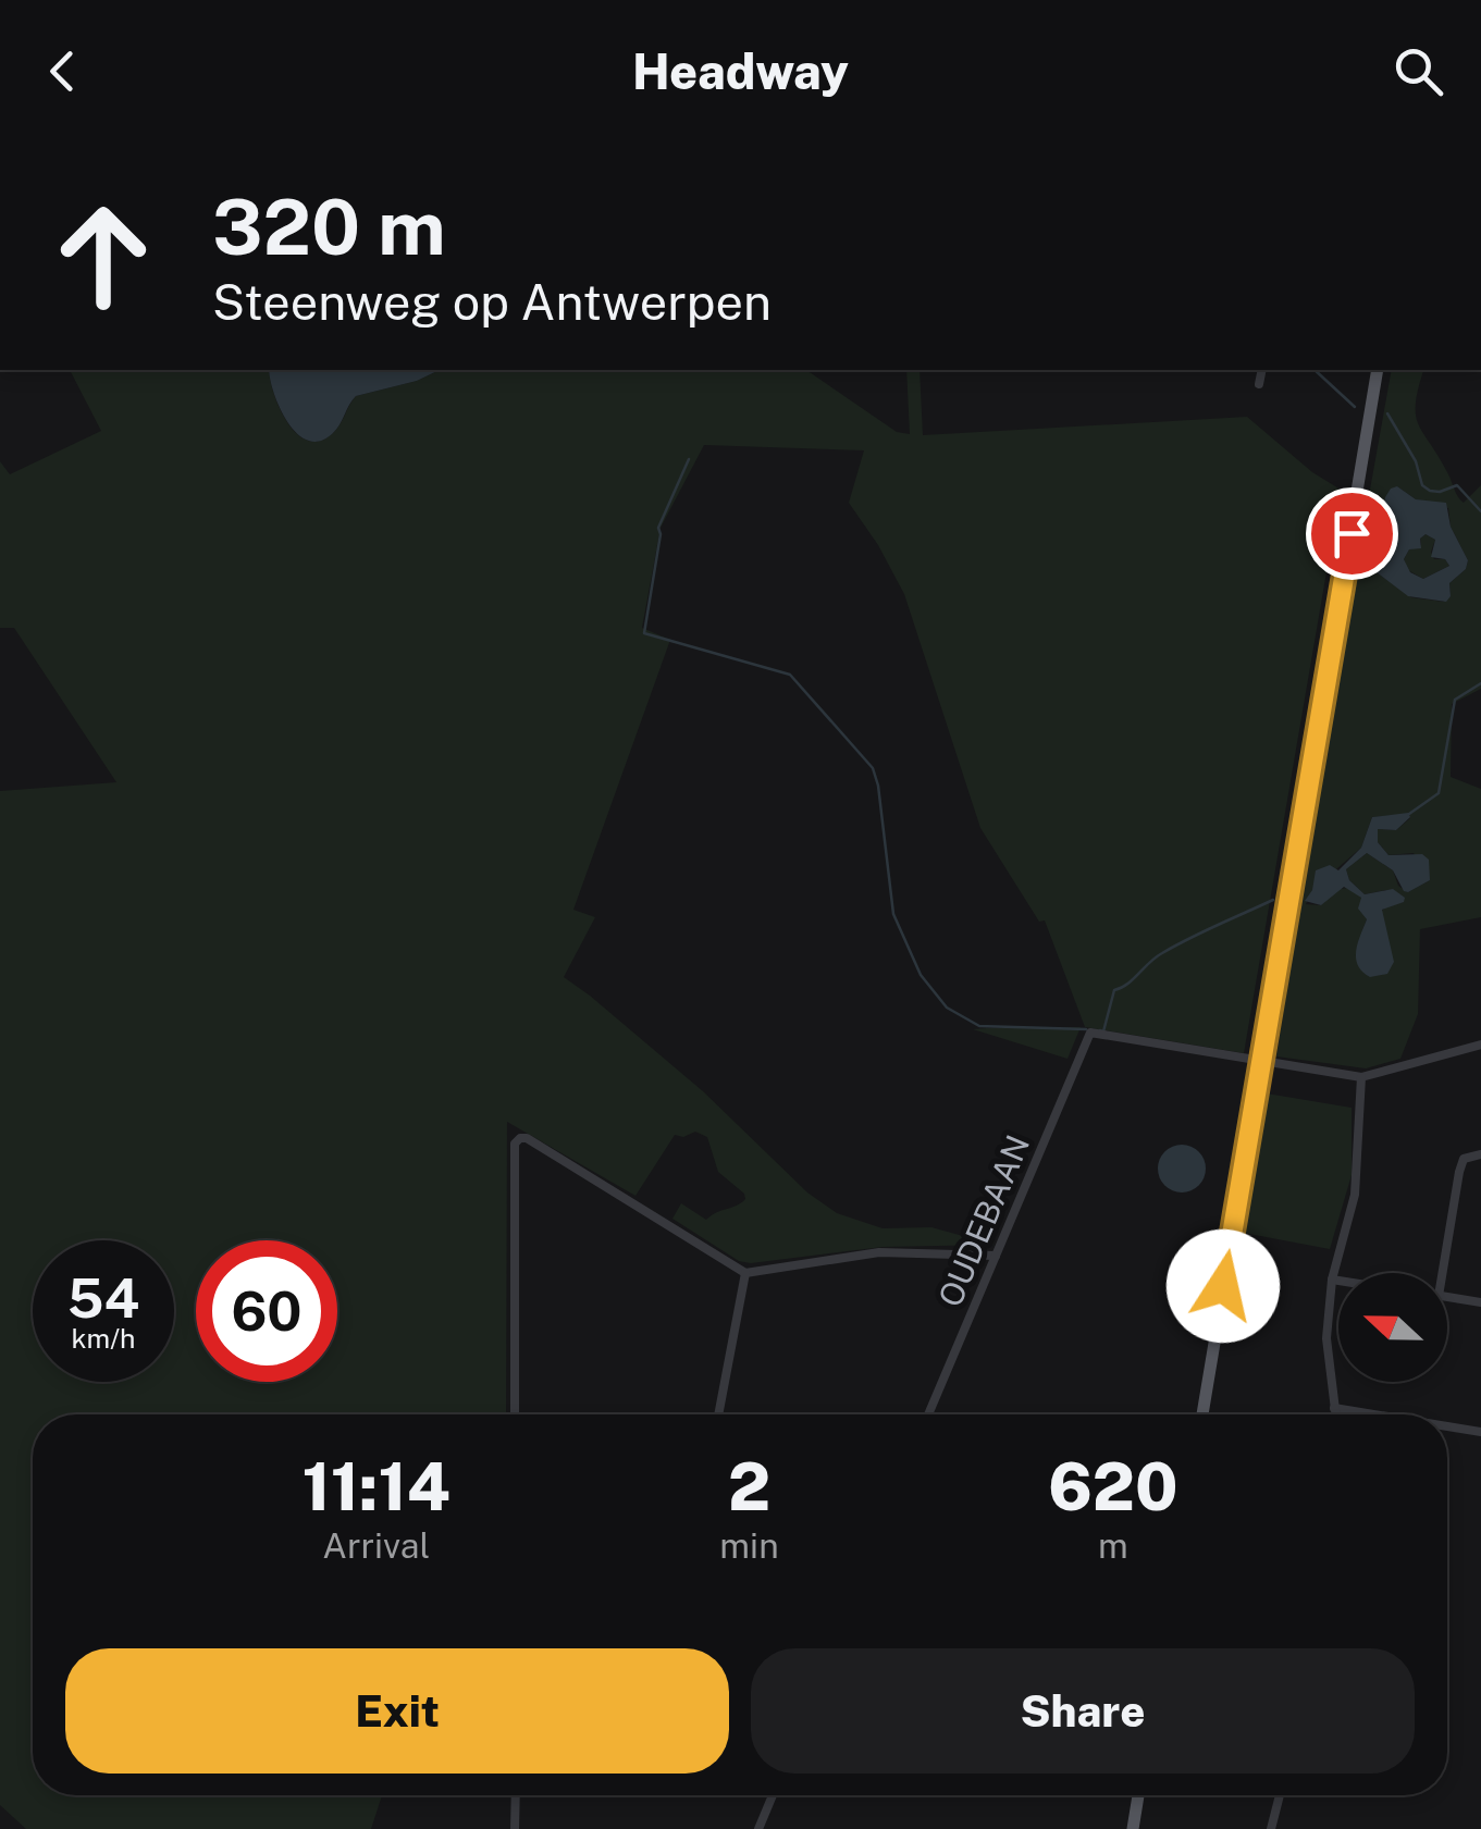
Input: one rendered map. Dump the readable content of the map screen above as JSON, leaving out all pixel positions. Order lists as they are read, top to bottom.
{
  "streets": {
    "street": ["OUDEBAAN"]
  },
  "north": "left",
  "page": {
    "header": "Headway",
    "turn": ["320 m", "Steenweg op Antwerpen"],
    "speed": "54 km/h",
    "limit": "60",
    "eta": [
      "11:14",
      "Arrival",
      "2",
      "min",
      "620",
      "m"
    ],
    "buttons": ["Exit", "Share"]
  }
}
